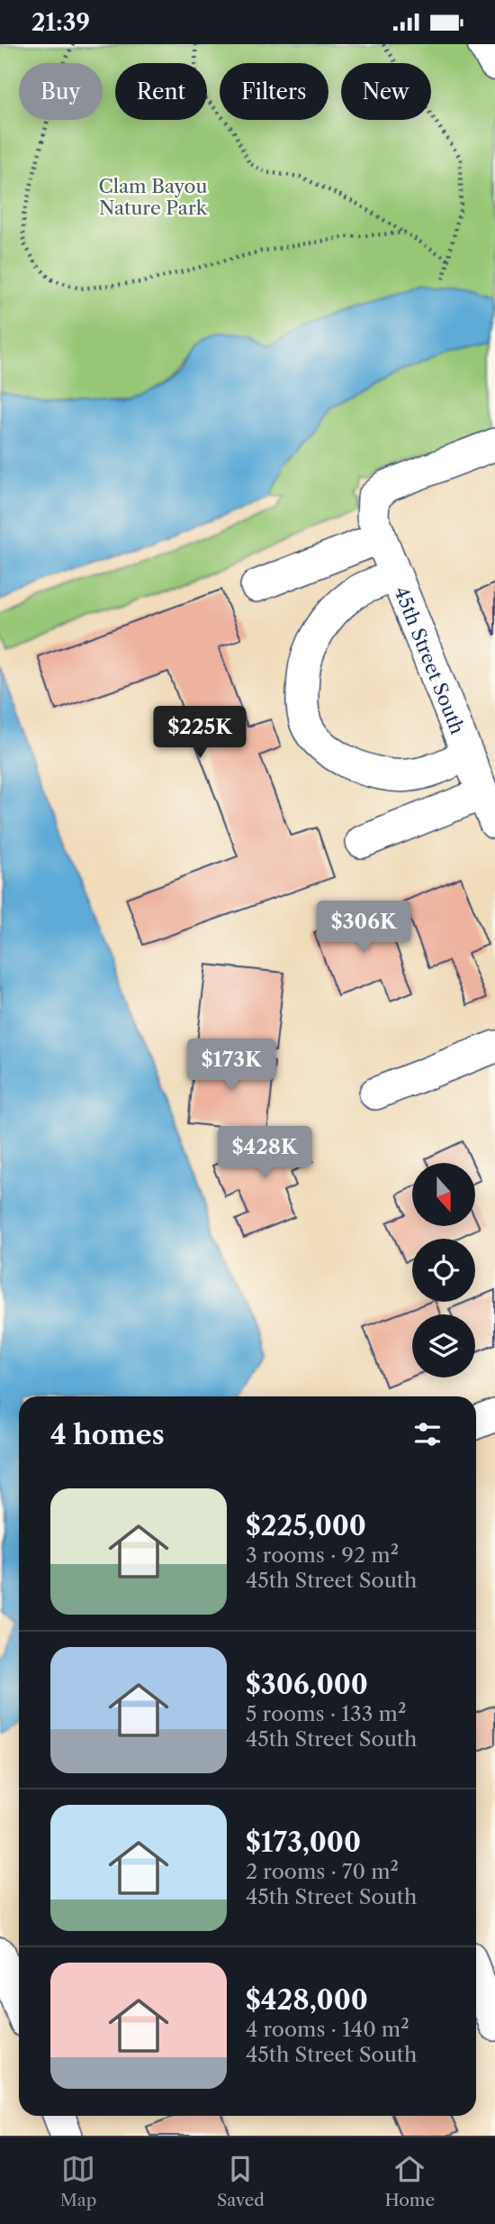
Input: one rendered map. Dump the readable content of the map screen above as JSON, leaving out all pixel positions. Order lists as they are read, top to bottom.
{
  "streets": {
    "street": ["45th Street South"]
  },
  "parks": ["Clam Bayou Nature Park"],
  "north": "bottom",
  "page": {
    "status": "21:39",
    "chip": [
      "Buy",
      "Rent",
      "Filters",
      "New"
    ],
    "price": [
      "$225K",
      "$306K",
      "$173K",
      "$428K"
    ],
    "heading": "4 homes",
    "list": [
      {
        "name": "$225,000",
        "note": "3 rooms · 92 m² · 45th Street South"
      },
      {
        "name": "$306,000",
        "note": "5 rooms · 133 m² · 45th Street South"
      },
      {
        "name": "$173,000",
        "note": "2 rooms · 70 m² · 45th Street South"
      },
      {
        "name": "$428,000",
        "note": "4 rooms · 140 m² · 45th Street South"
      }
    ],
    "tabs": ["Map", "Saved", "Home"]
  }
}
